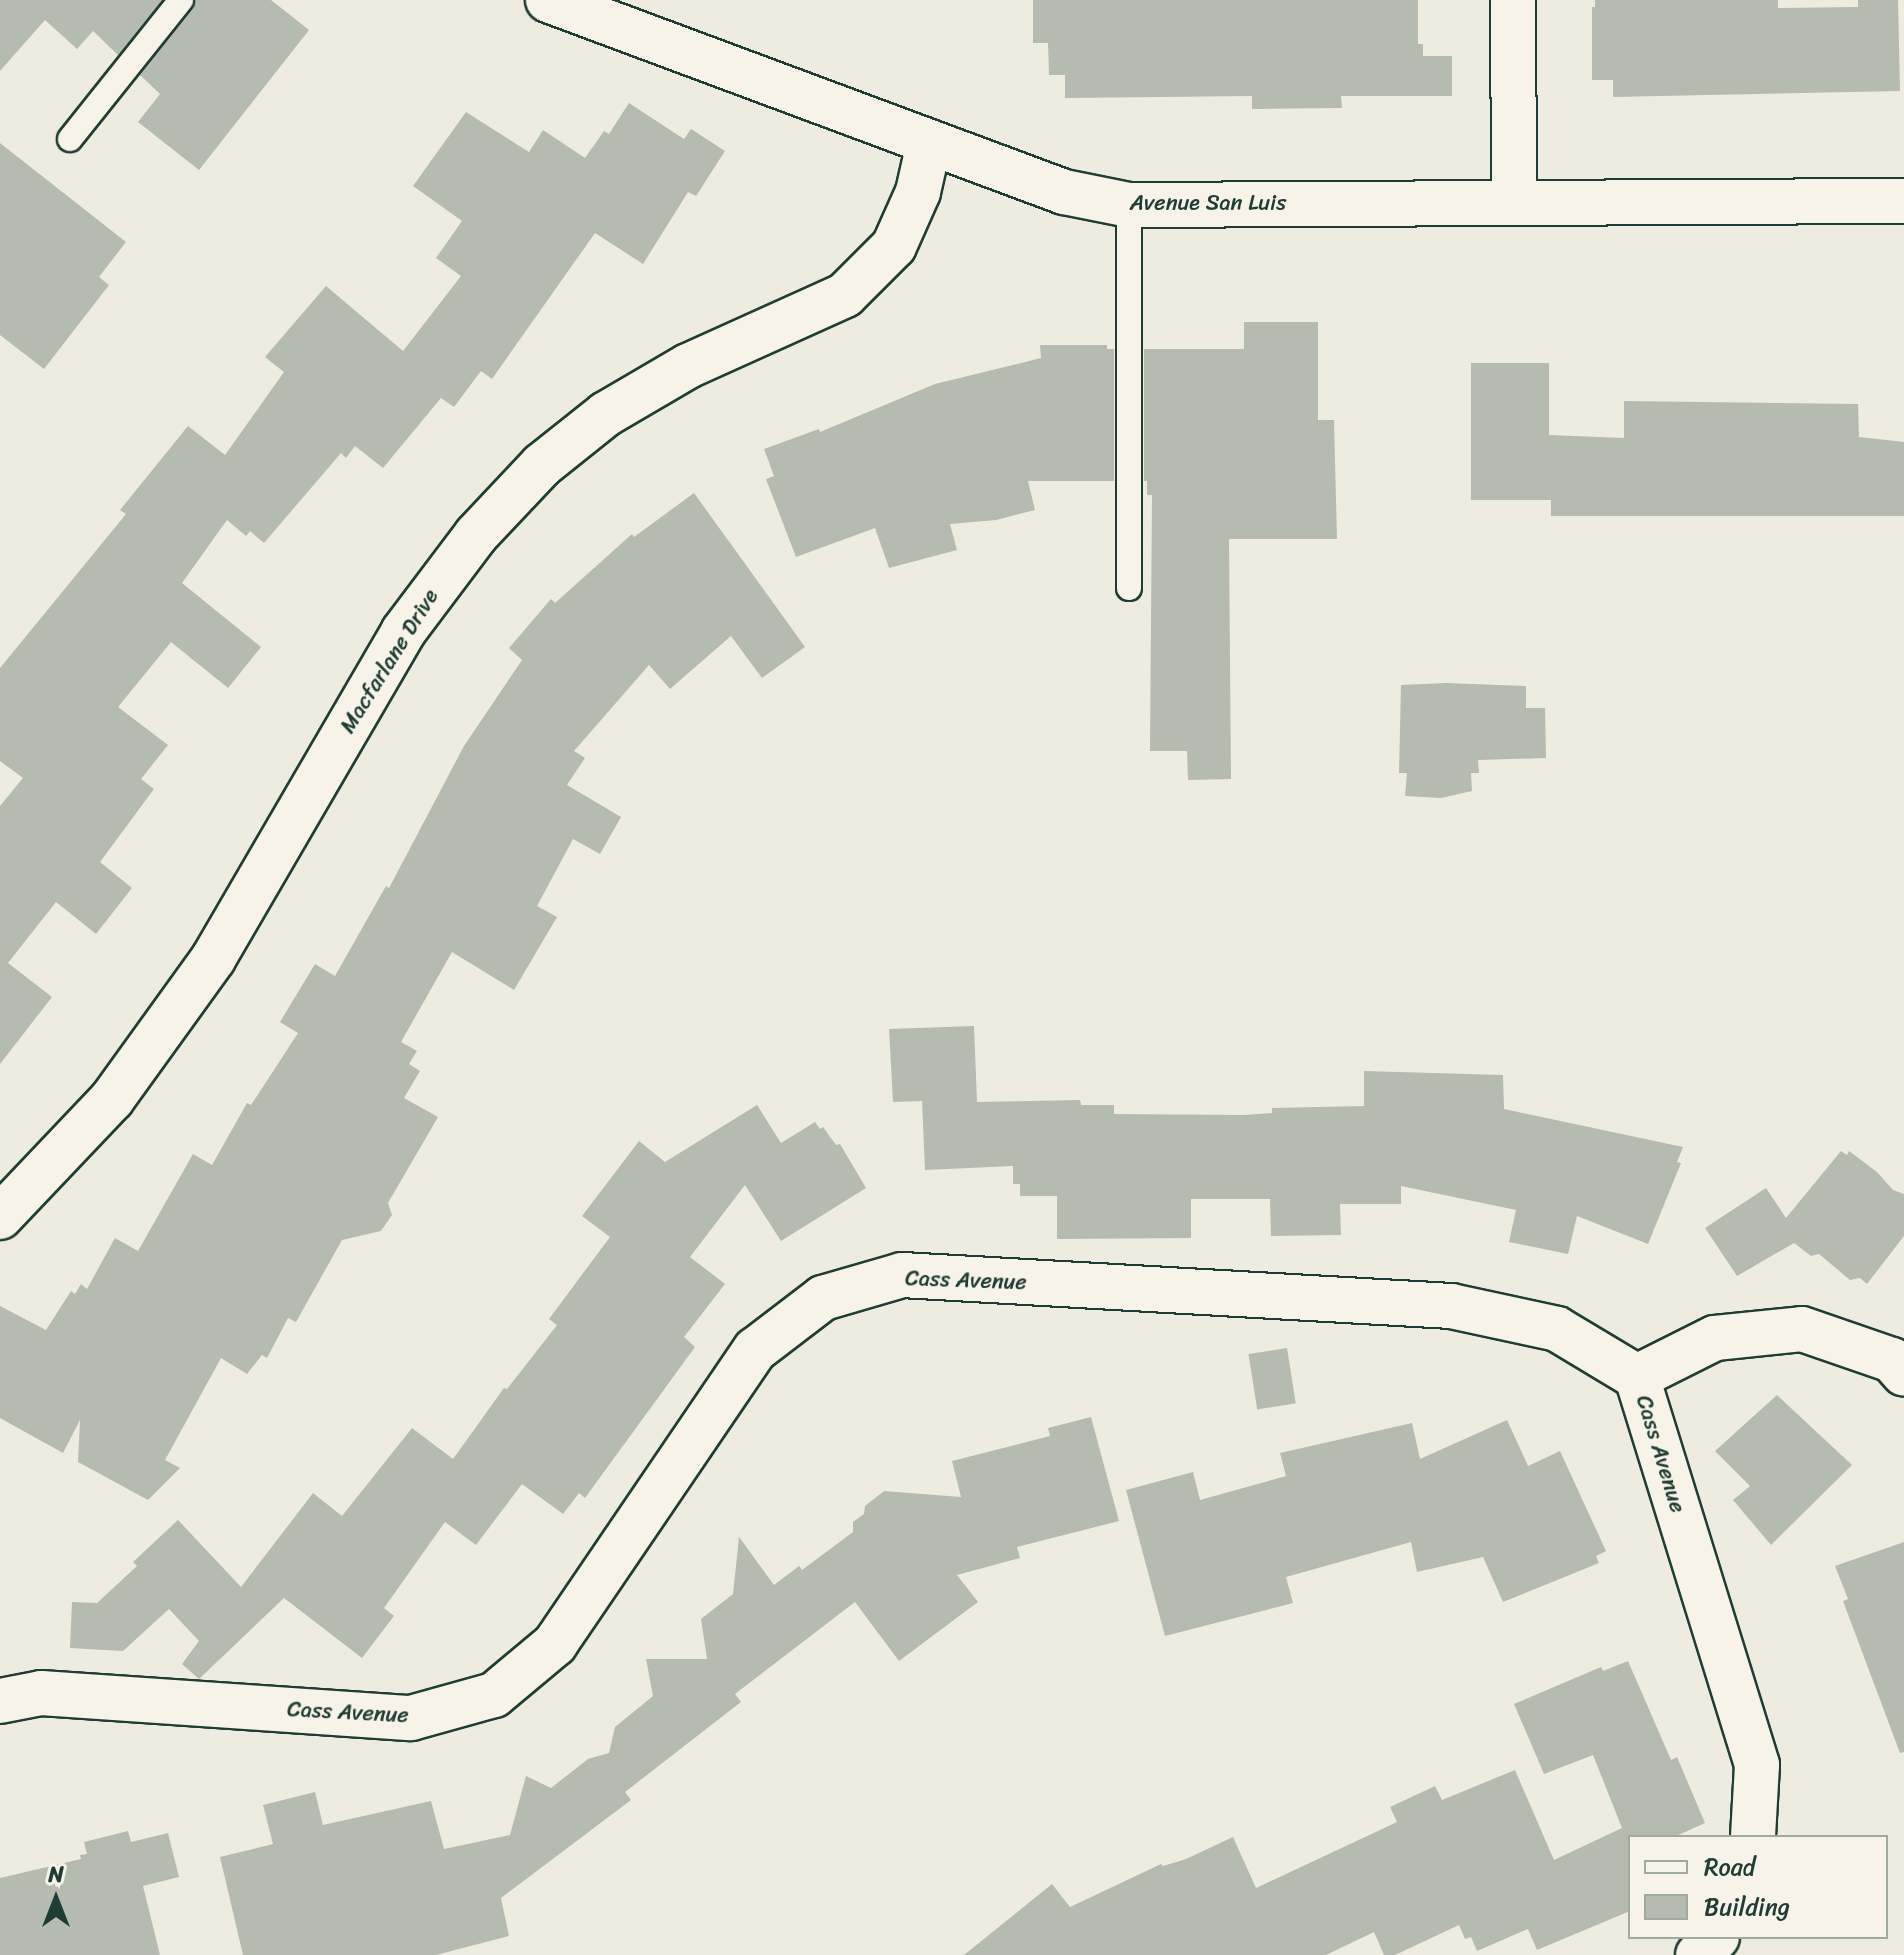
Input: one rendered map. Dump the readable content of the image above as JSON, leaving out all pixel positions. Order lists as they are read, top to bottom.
{
  "streets": {
    "street": ["Avenue San Luis", "Macfarlane Drive", "Cass Avenue"]
  },
  "crossings": [
    ["Avenue San Luis", "Macfarlane Drive"]
  ],
  "legend": ["Road", "Building"],
  "north": "top"
}
